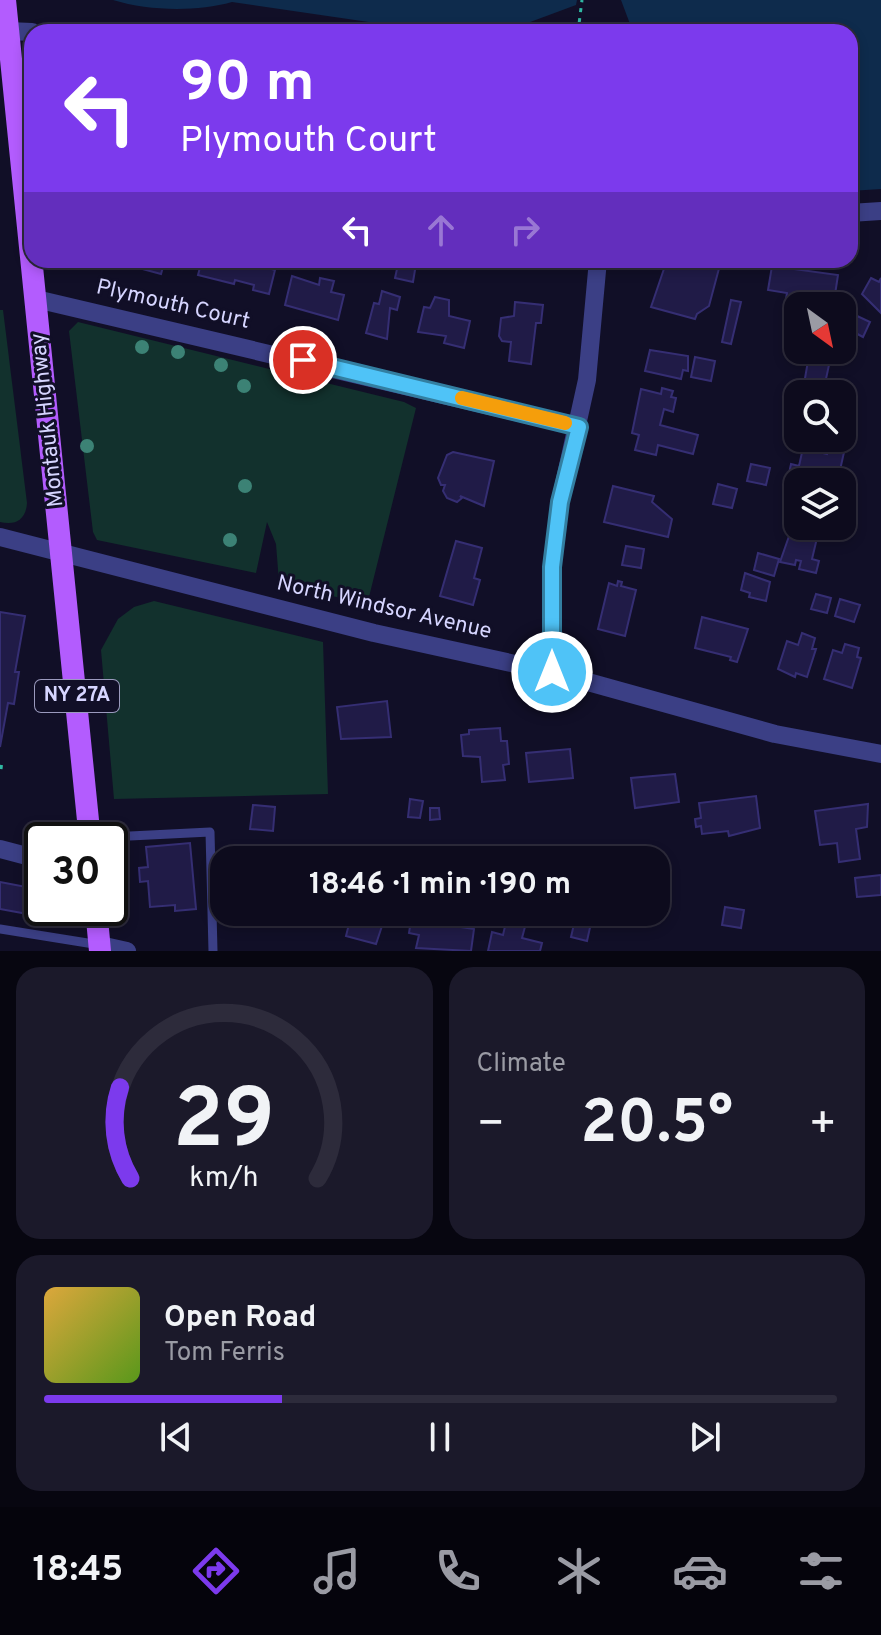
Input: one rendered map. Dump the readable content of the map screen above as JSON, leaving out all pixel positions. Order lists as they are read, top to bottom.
{
  "streets": {
    "main road": ["Montauk Highway", "NY 27A"],
    "street": ["Plymouth Court", "North Windsor Avenue"]
  },
  "crossings": [
    ["Plymouth Court", "Montauk Highway"],
    ["Montauk Highway", "North Windsor Avenue"]
  ],
  "north": "bottom right",
  "page": {
    "turn": ["90 m", "Plymouth Court"],
    "limit": "30",
    "trip": "18:46 · 1 min · 190 m",
    "tile": "Climate",
    "heat": ["−", "20.5°", "+"],
    "song": ["Open Road", "Tom Ferris"],
    "tabs": "18:45",
    "gauge": ["29", "km/h"]
  }
}
